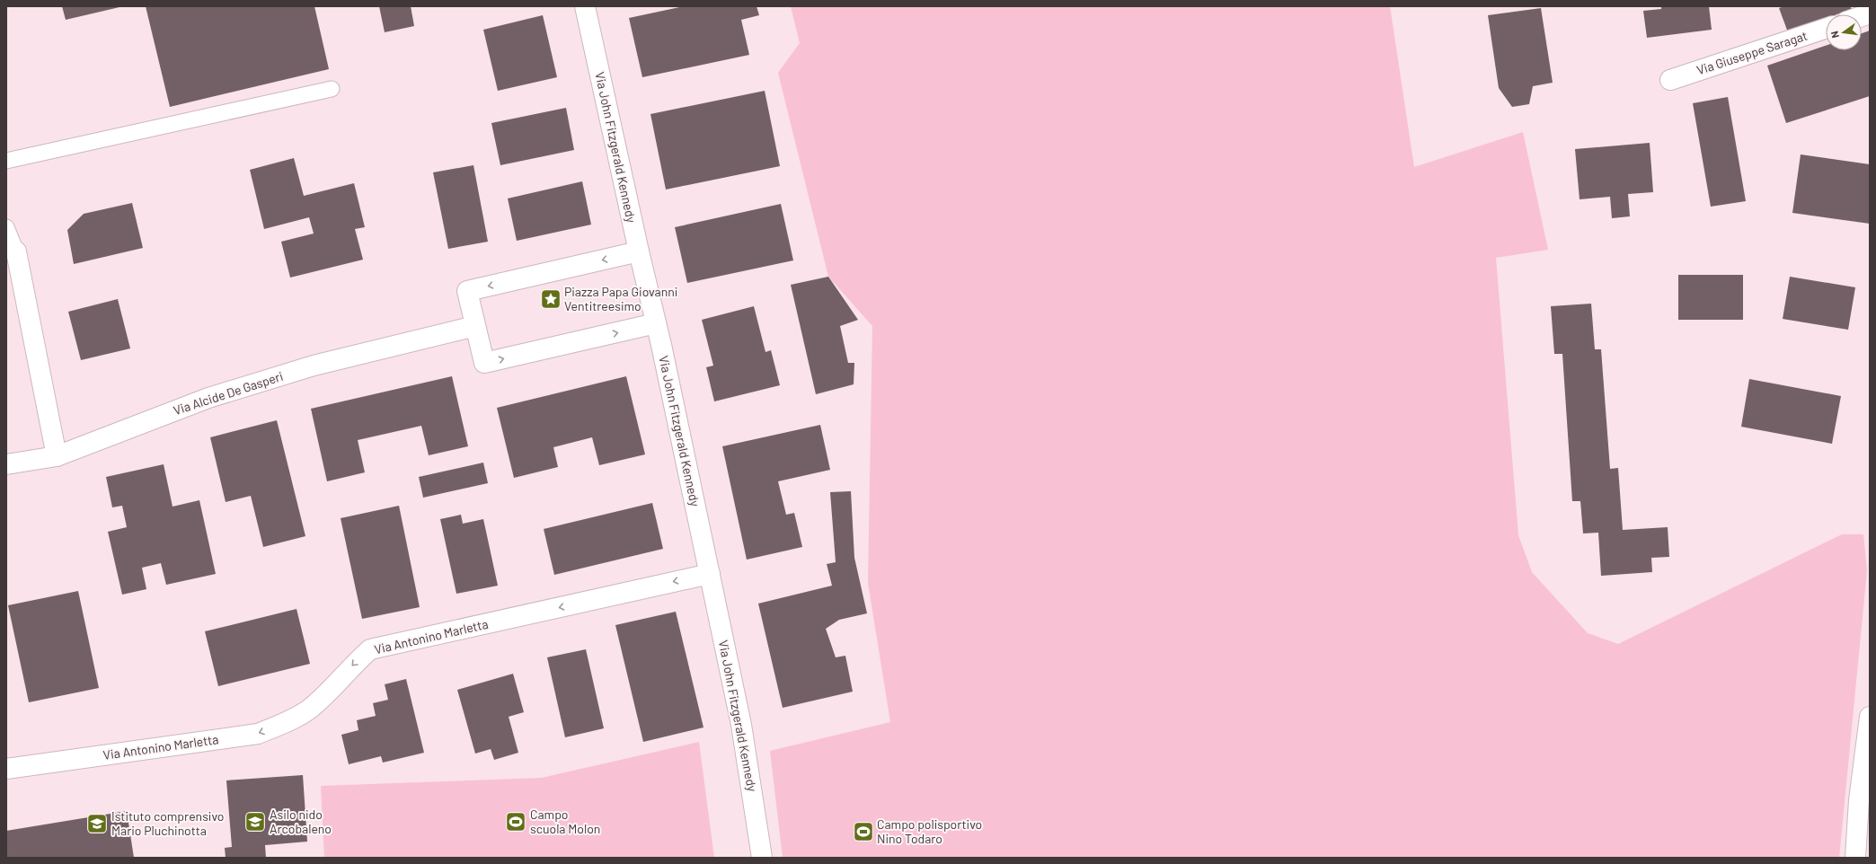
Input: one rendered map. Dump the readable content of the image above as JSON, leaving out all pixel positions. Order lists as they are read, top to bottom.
{
  "streets": {
    "street": [
      "Via Giuseppe Saragat",
      "Via John Fitzgerald Kennedy",
      "Via Alcide De Gasperi",
      "Via Antonino Marletta"
    ]
  },
  "crossings": [
    ["Via John Fitzgerald Kennedy", "Via Antonino Marletta"]
  ],
  "one_way": ["Via Antonino Marletta"],
  "places": {
    "place": ["Piazza Papa Giovanni Ventitreesimo"],
    "school or university": ["Asilo nido Arcobaleno", "Istituto comprensivo Mario Pluchinotta"],
    "sports": ["Campo scuola Molon", "Campo polisportivo Nino Todaro"]
  },
  "north": "left"
}
